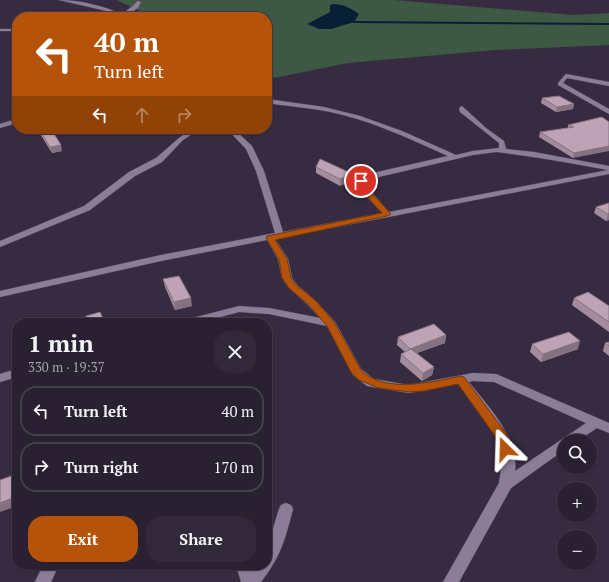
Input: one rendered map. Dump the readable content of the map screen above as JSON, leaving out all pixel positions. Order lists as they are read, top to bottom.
{
  "page": {
    "turn": ["40 m", "Turn left"],
    "heading": ["1 min", "330 m · 19:37"],
    "list": [
      {
        "name": "Turn left",
        "value": "40 m"
      },
      {
        "name": "Turn right",
        "value": "170 m"
      }
    ],
    "map_buttons": ["+", "−"],
    "buttons": ["Exit", "Share"]
  }
}
